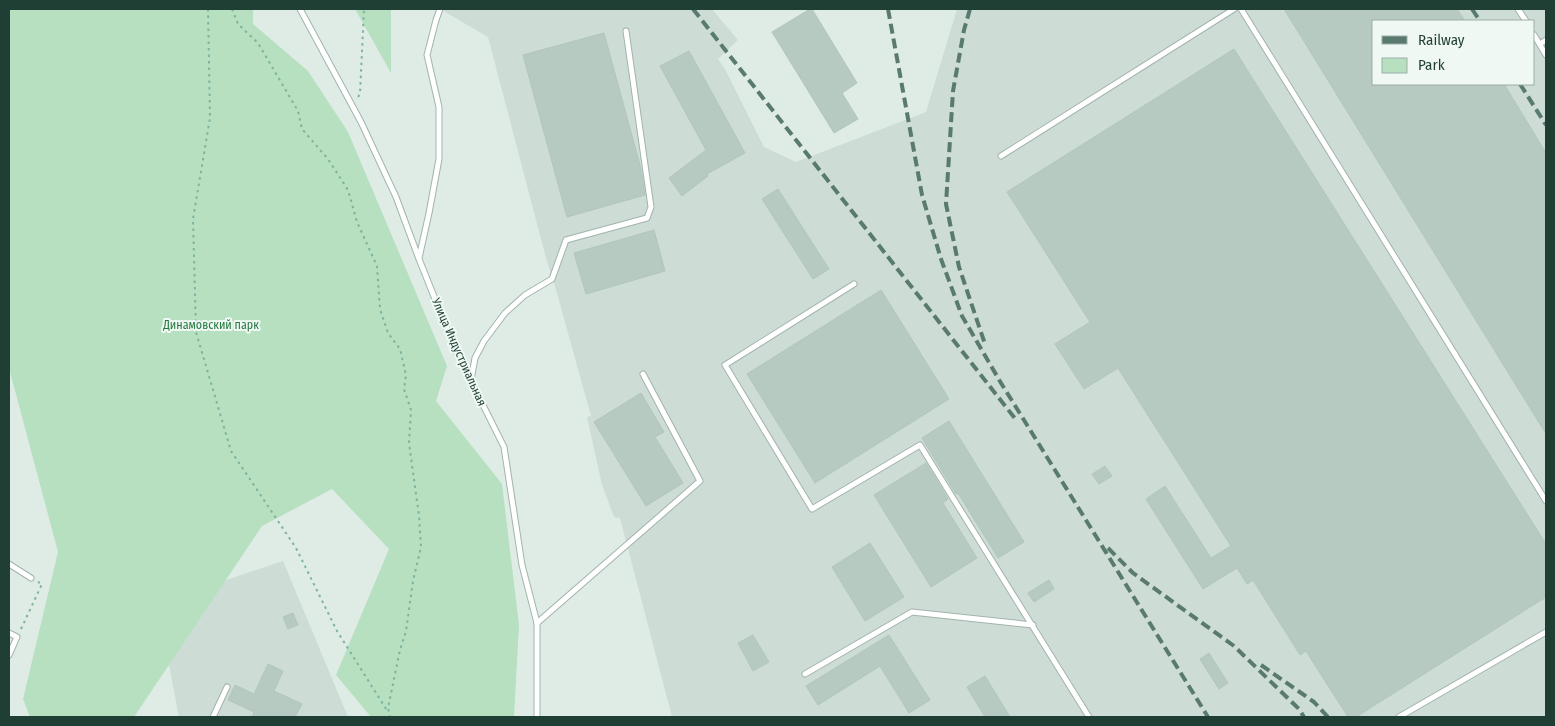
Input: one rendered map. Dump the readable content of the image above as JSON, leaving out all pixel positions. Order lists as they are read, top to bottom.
{
  "streets": {
    "lane": ["Улица Индустриальная"]
  },
  "parks": ["Динамовский парк"],
  "legend": ["Railway", "Park"]
}
